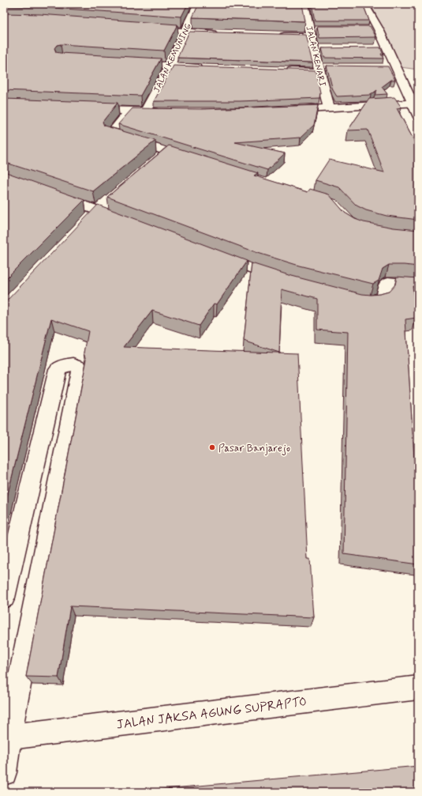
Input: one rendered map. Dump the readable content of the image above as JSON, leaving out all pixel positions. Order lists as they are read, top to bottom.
{
  "streets": {
    "street": ["JALAN KENARI", "JALAN KEMUNING", "JALAN JAKSA AGUNG SUPRAPTO"]
  },
  "places": ["Pasar Banjarejo"]
}
